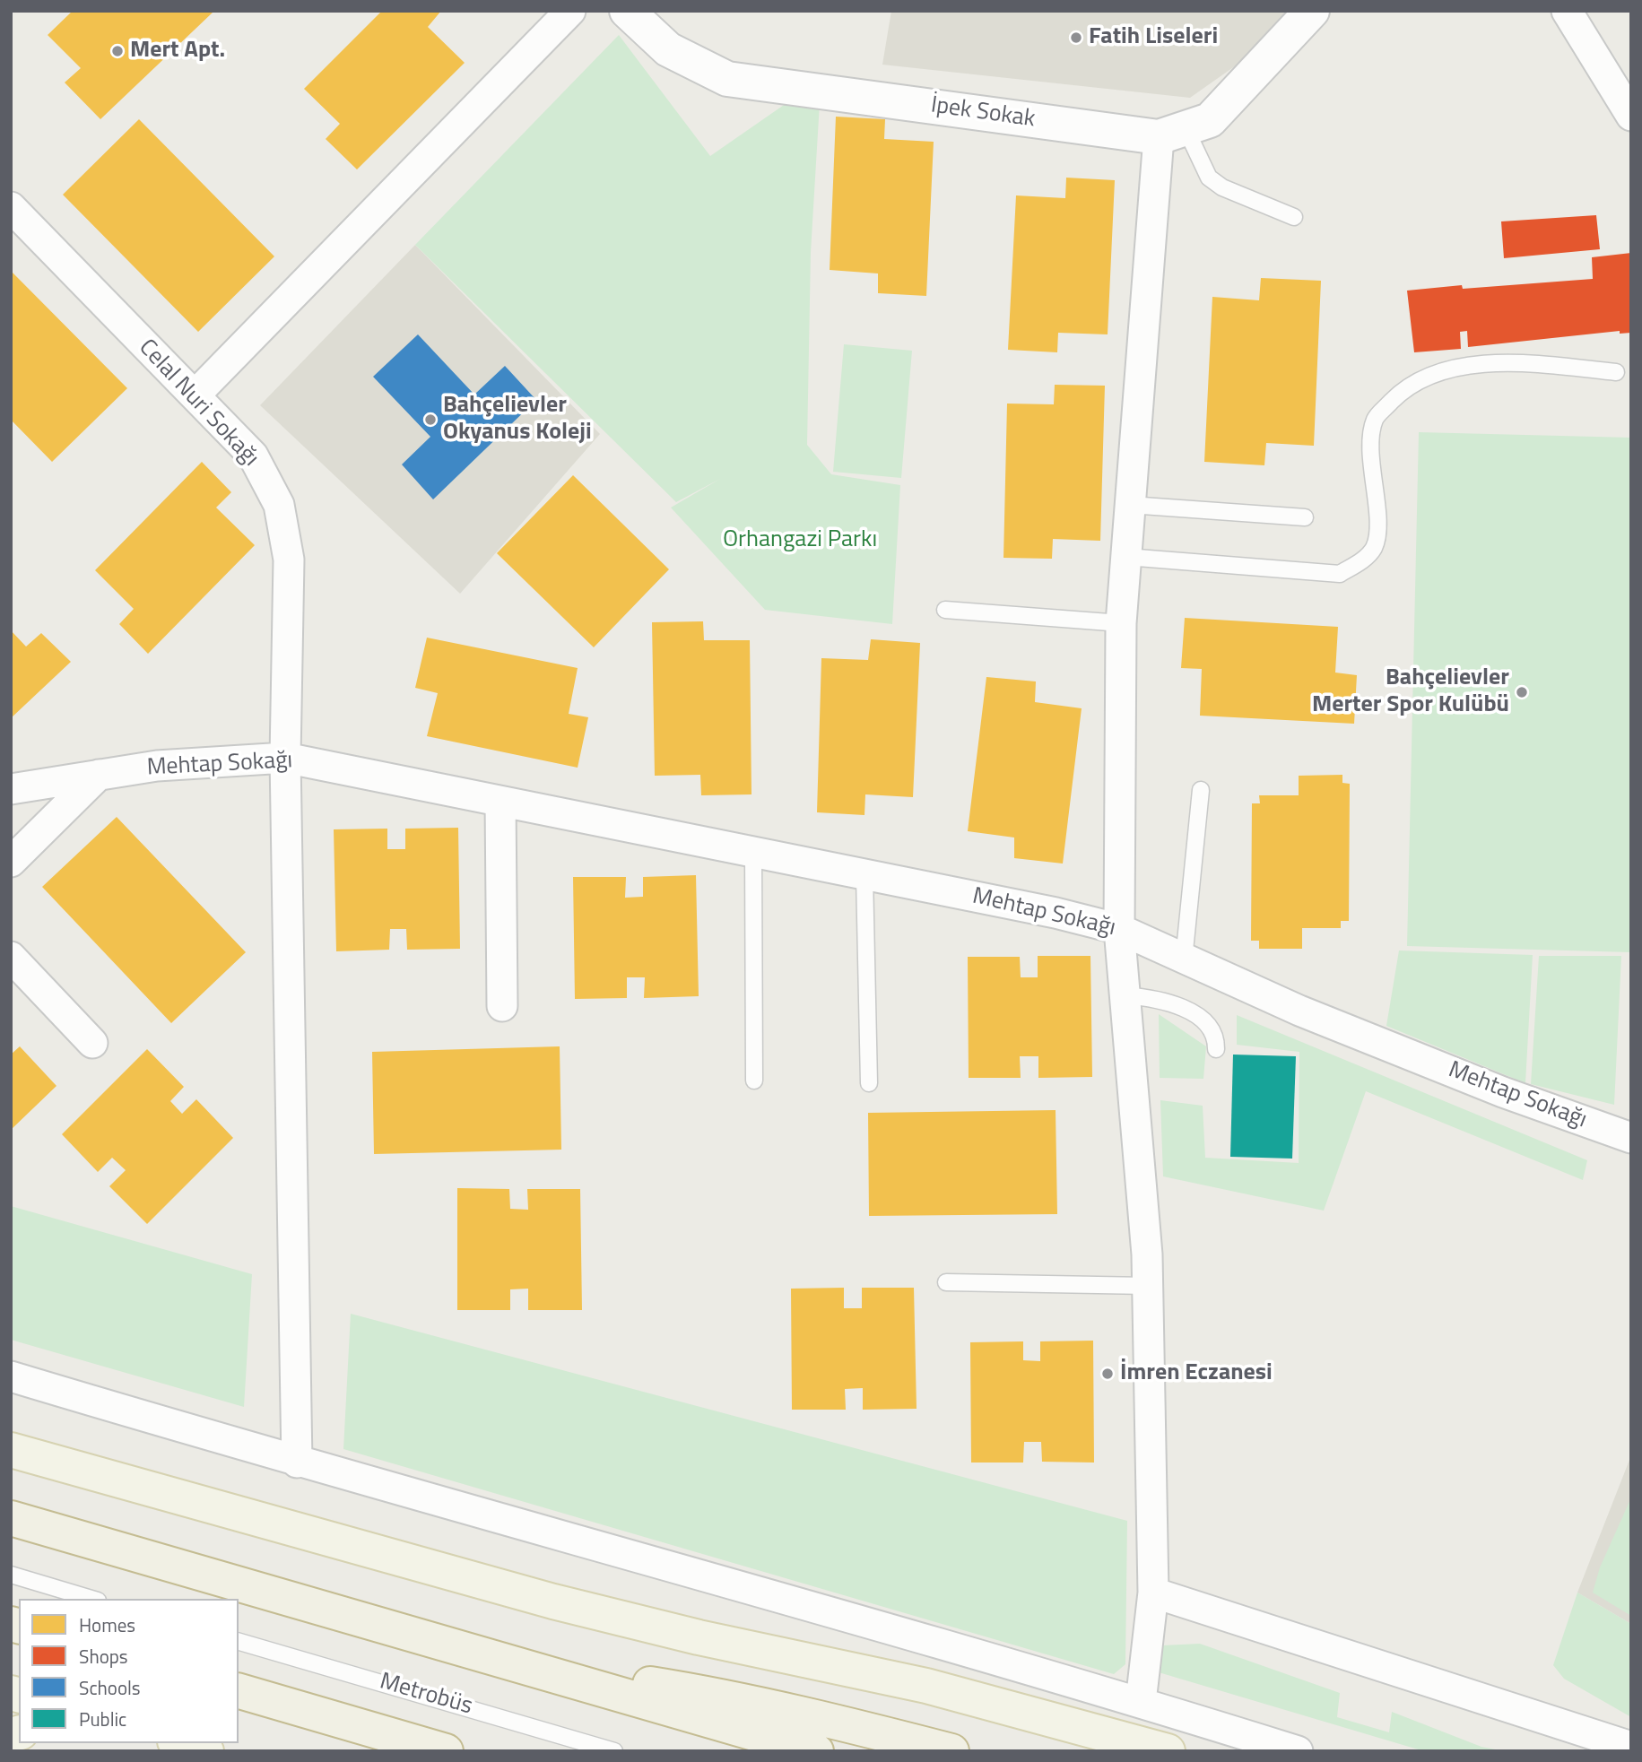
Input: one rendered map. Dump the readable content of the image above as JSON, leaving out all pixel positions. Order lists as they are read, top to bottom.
{
  "streets": {
    "street": ["İpek Sokak", "Celal Nuri Sokağı", "Mehtap Sokağı"],
    "lane": ["Metrobüs"]
  },
  "crossings": [
    ["Celal Nuri Sokağı", "Mehtap Sokağı"]
  ],
  "parks": ["Orhangazi Parkı"],
  "places": [
    "Fatih Liseleri",
    "Mert Apt.",
    "Bahçelievler Okyanus Koleji",
    "Bahçelievler Merter Spor Kulübü",
    "İmren Eczanesi"
  ],
  "legend": [
    "Homes",
    "Shops",
    "Schools",
    "Public"
  ]
}
